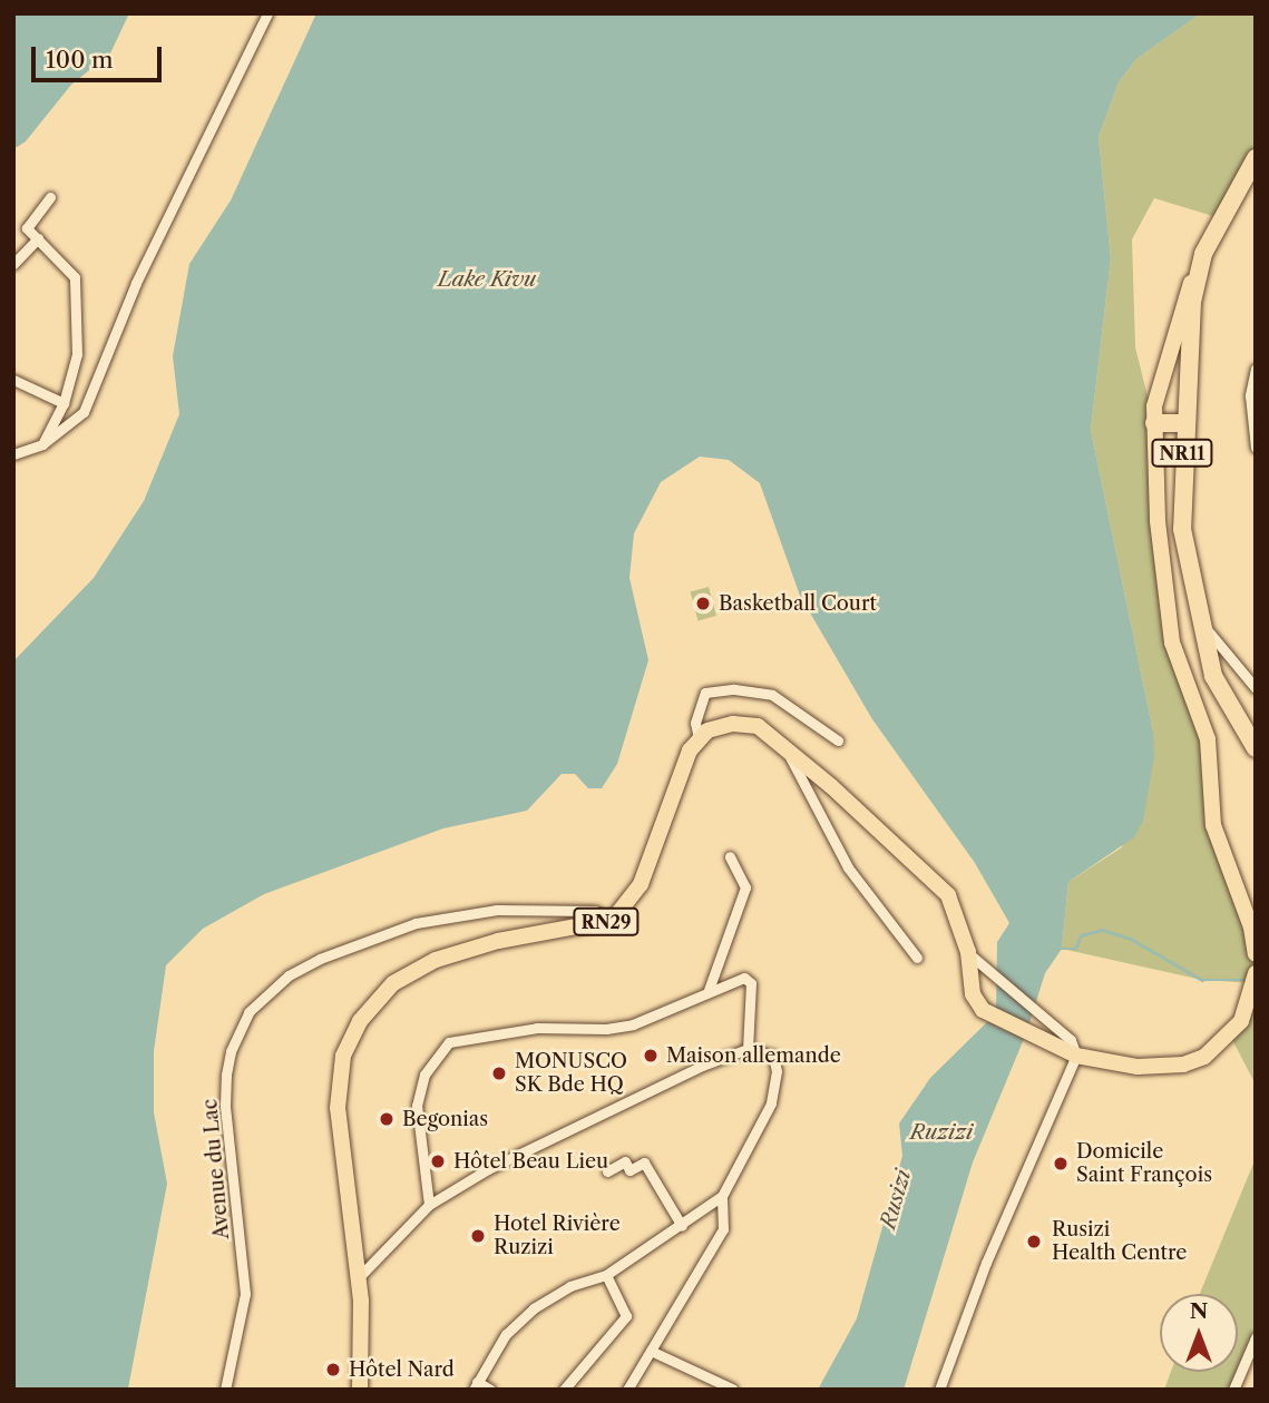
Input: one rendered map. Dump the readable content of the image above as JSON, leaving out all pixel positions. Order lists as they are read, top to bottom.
{
  "streets": {
    "highway": ["NR11"],
    "main road": ["RN29"],
    "street": ["Avenue du Lac"]
  },
  "crossings": [
    ["RN29", "Avenue du Lac"]
  ],
  "water": ["Lake Kivu", "Ruzizi", "Rusizi"],
  "places": [
    "Basketball Court",
    "Maison allemande",
    "MONUSCO SK Bde HQ",
    "Begonias",
    "Hôtel Beau Lieu",
    "Domicile Saint François",
    "Hotel Rivière Ruzizi",
    "Rusizi Health Centre",
    "Hôtel Nard"
  ],
  "scale_bar": "100 m",
  "north": "top"
}
